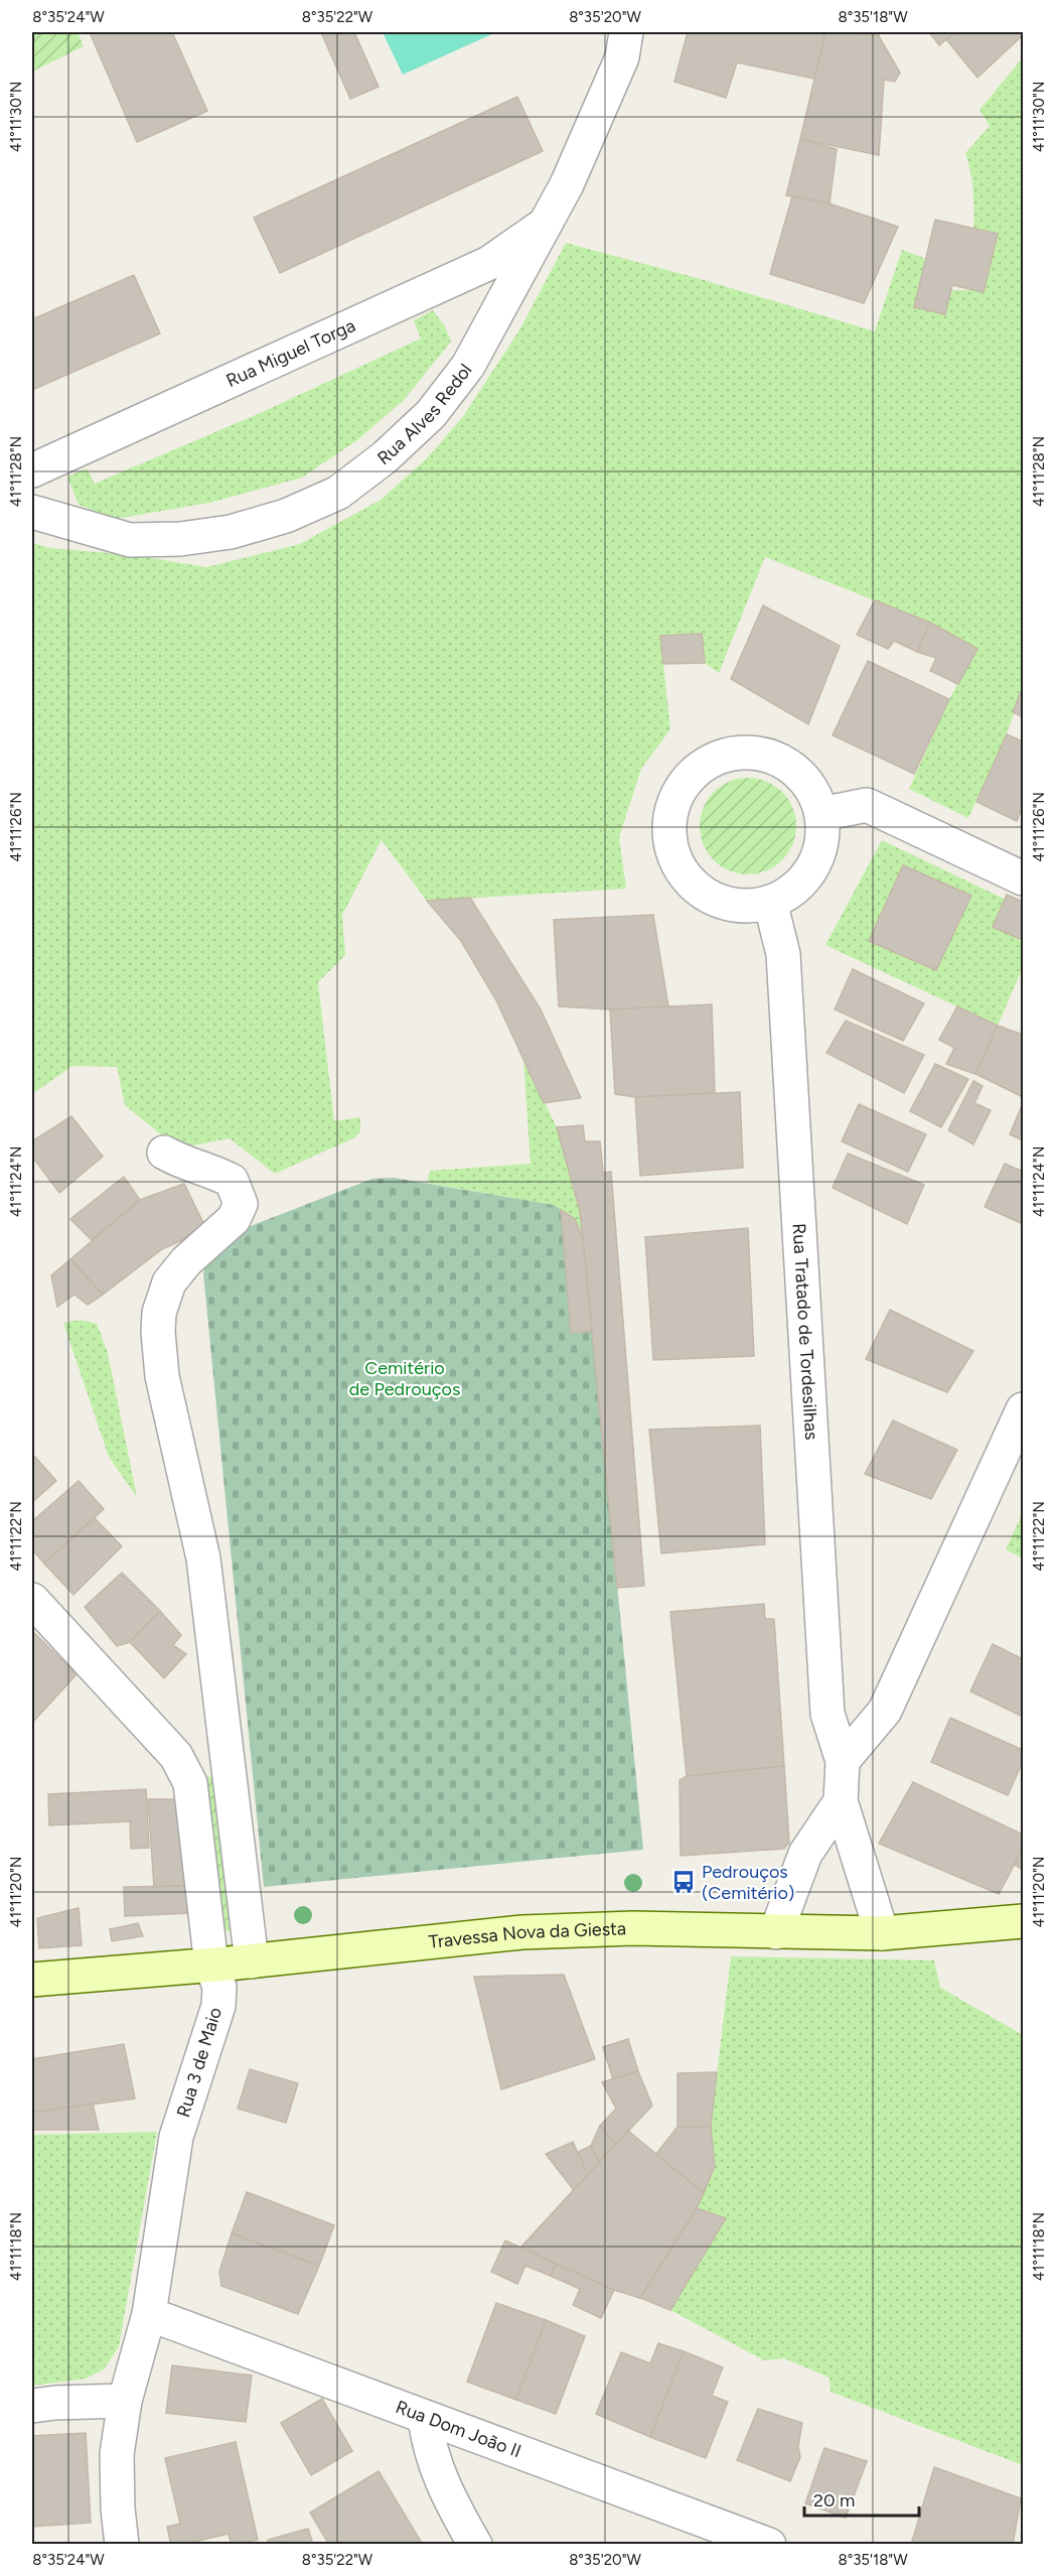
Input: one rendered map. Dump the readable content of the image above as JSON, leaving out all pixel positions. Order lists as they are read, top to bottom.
{
  "streets": {
    "street": [
      "Rua Miguel Torga",
      "Rua Alves Redol",
      "Rua Tratado de Tordesilhas",
      "Travessa Nova da Giesta",
      "Rua 3 de Maio",
      "Rua Dom João II"
    ]
  },
  "crossings": [
    ["Rua Miguel Torga", "Rua Alves Redol"],
    ["Rua Tratado de Tordesilhas", "Travessa Nova da Giesta"],
    ["Travessa Nova da Giesta", "Rua 3 de Maio"],
    ["Rua 3 de Maio", "Rua Dom João II"]
  ],
  "parks": ["Cemitério de Pedrouços"],
  "places": {
    "bus stop": ["Pedrouços (Cemitério)"]
  },
  "scale_bar": "20 m",
  "coordinates": [
    "8°35'24\"W",
    "8°35'22\"W",
    "8°35'20\"W",
    "8°35'18\"W",
    "41°11'30\"N",
    "41°11'28\"N",
    "41°11'26\"N",
    "41°11'24\"N",
    "41°11'22\"N",
    "41°11'20\"N",
    "41°11'18\"N"
  ]
}
